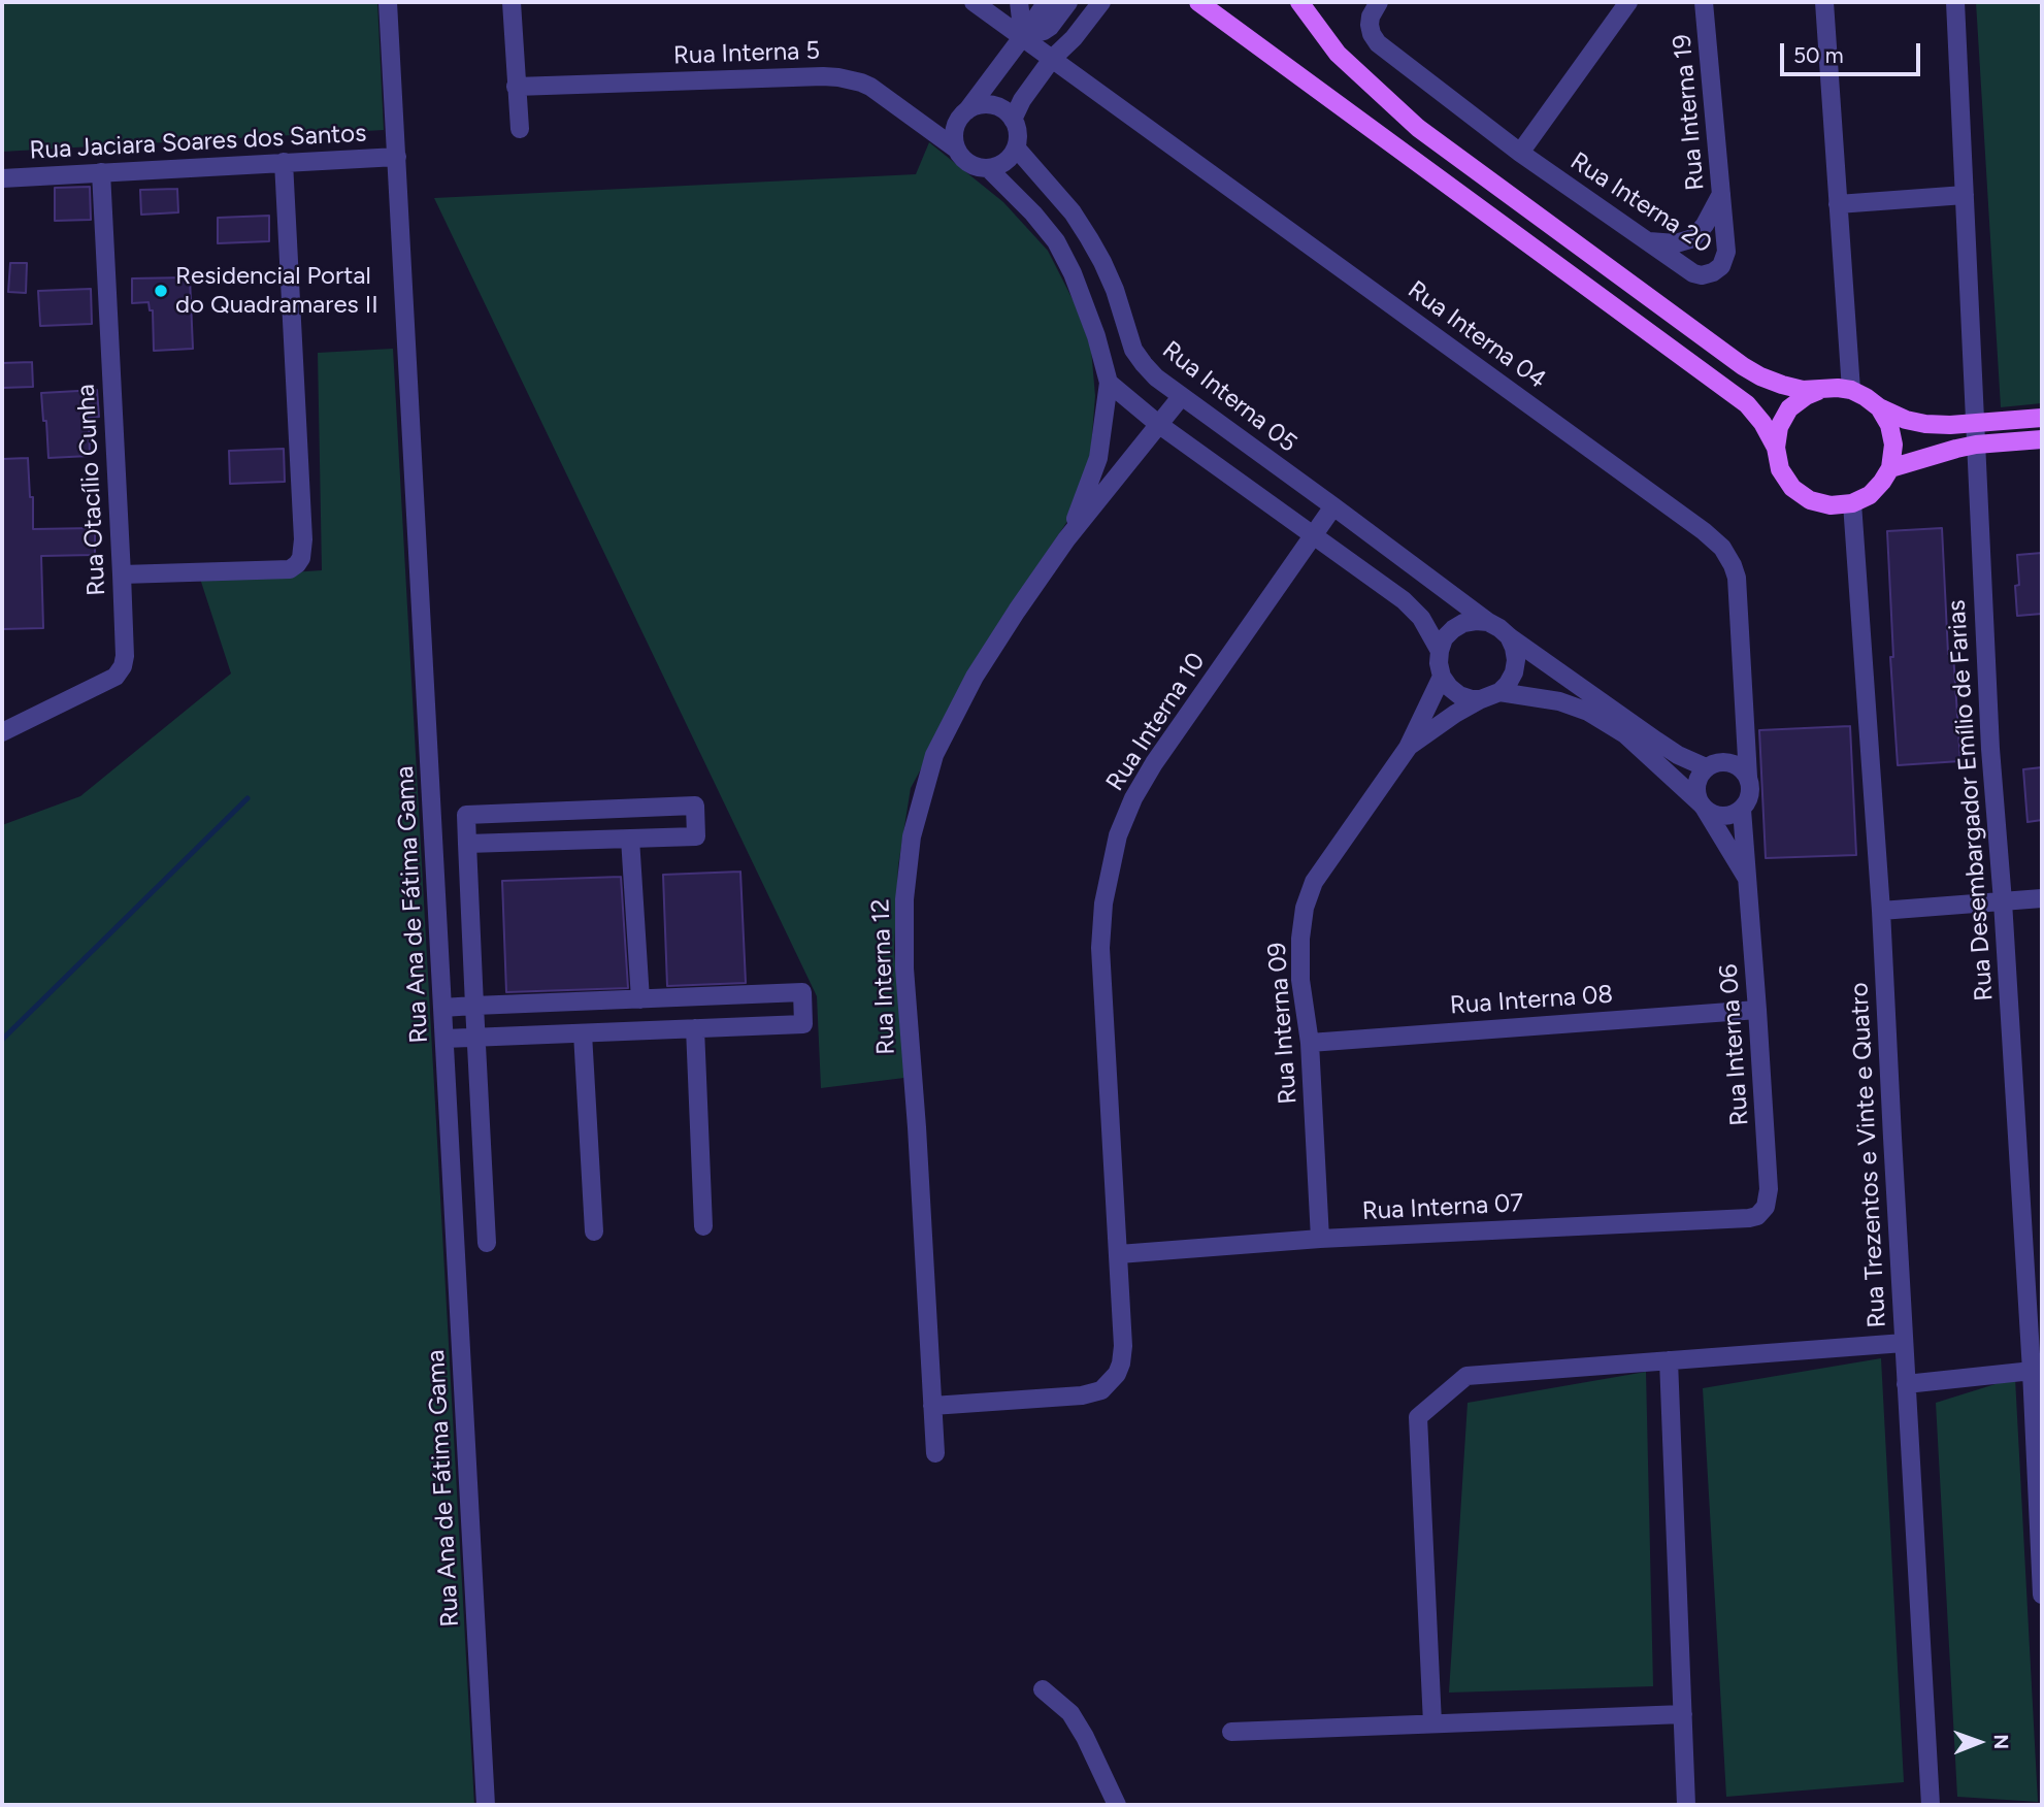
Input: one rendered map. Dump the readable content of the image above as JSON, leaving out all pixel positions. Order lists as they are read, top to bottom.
{
  "streets": {
    "street": [
      "Rua Interna 5",
      "Rua Interna 19",
      "Rua Jaciara Soares dos Santos",
      "Rua Interna 20",
      "Rua Interna 04",
      "Rua Interna 05",
      "Rua Otacílio Cunha",
      "Rua Interna 10",
      "Rua Desembargador Emílio de Farias",
      "Rua Ana de Fátima Gama",
      "Rua Interna 12",
      "Rua Interna 08",
      "Rua Interna 09",
      "Rua Interna 06",
      "Rua Trezentos e Vinte e Quatro",
      "Rua Interna 07"
    ]
  },
  "crossings": [
    ["Rua Interna 5", "Rua Interna 05"],
    ["Rua Interna 19", "Rua Interna 20"],
    ["Rua Jaciara Soares dos Santos", "Rua Otacílio Cunha"],
    ["Rua Jaciara Soares dos Santos", "Rua Ana de Fátima Gama"],
    ["Rua Interna 04", "Rua Interna 06"],
    ["Rua Interna 05", "Rua Interna 10"],
    ["Rua Interna 05", "Rua Interna 12"],
    ["Rua Interna 05", "Rua Interna 09"],
    ["Rua Interna 10", "Rua Interna 12"],
    ["Rua Interna 10", "Rua Interna 07"],
    ["Rua Interna 08", "Rua Interna 09"],
    ["Rua Interna 08", "Rua Interna 06"],
    ["Rua Interna 09", "Rua Interna 07"],
    ["Rua Interna 06", "Rua Interna 07"]
  ],
  "places": ["Residencial Portal do Quadramares II"],
  "scale_bar": "50 m",
  "north": "right"
}
